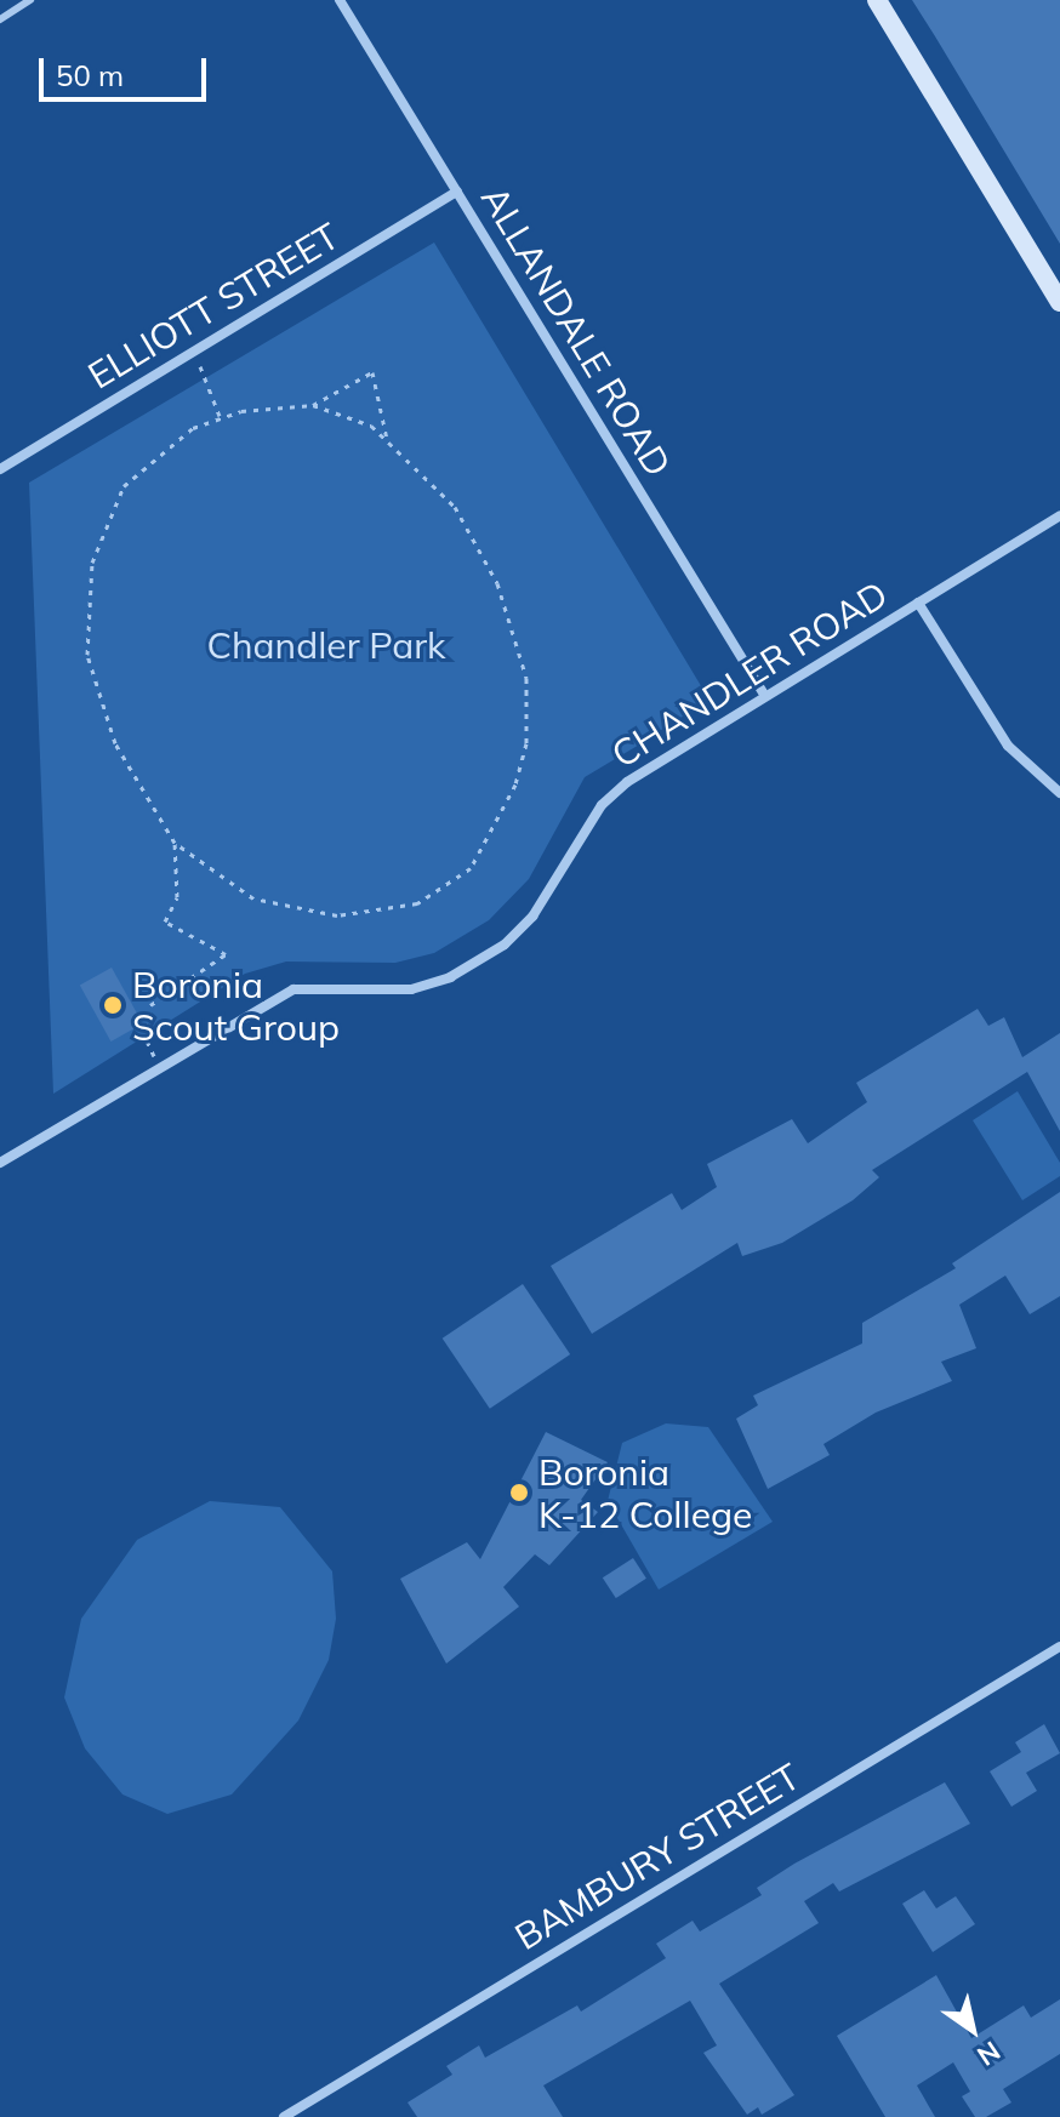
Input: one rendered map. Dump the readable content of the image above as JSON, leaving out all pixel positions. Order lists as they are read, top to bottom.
{
  "streets": {
    "street": [
      "ELLIOTT STREET",
      "ALLANDALE ROAD",
      "CHANDLER ROAD",
      "BAMBURY STREET"
    ]
  },
  "crossings": [
    ["ELLIOTT STREET", "ALLANDALE ROAD"],
    ["ALLANDALE ROAD", "CHANDLER ROAD"]
  ],
  "parks": ["Chandler Park"],
  "places": ["Boronia Scout Group", "Boronia K-12 College"],
  "scale_bar": "50 m",
  "north": "bottom right"
}
